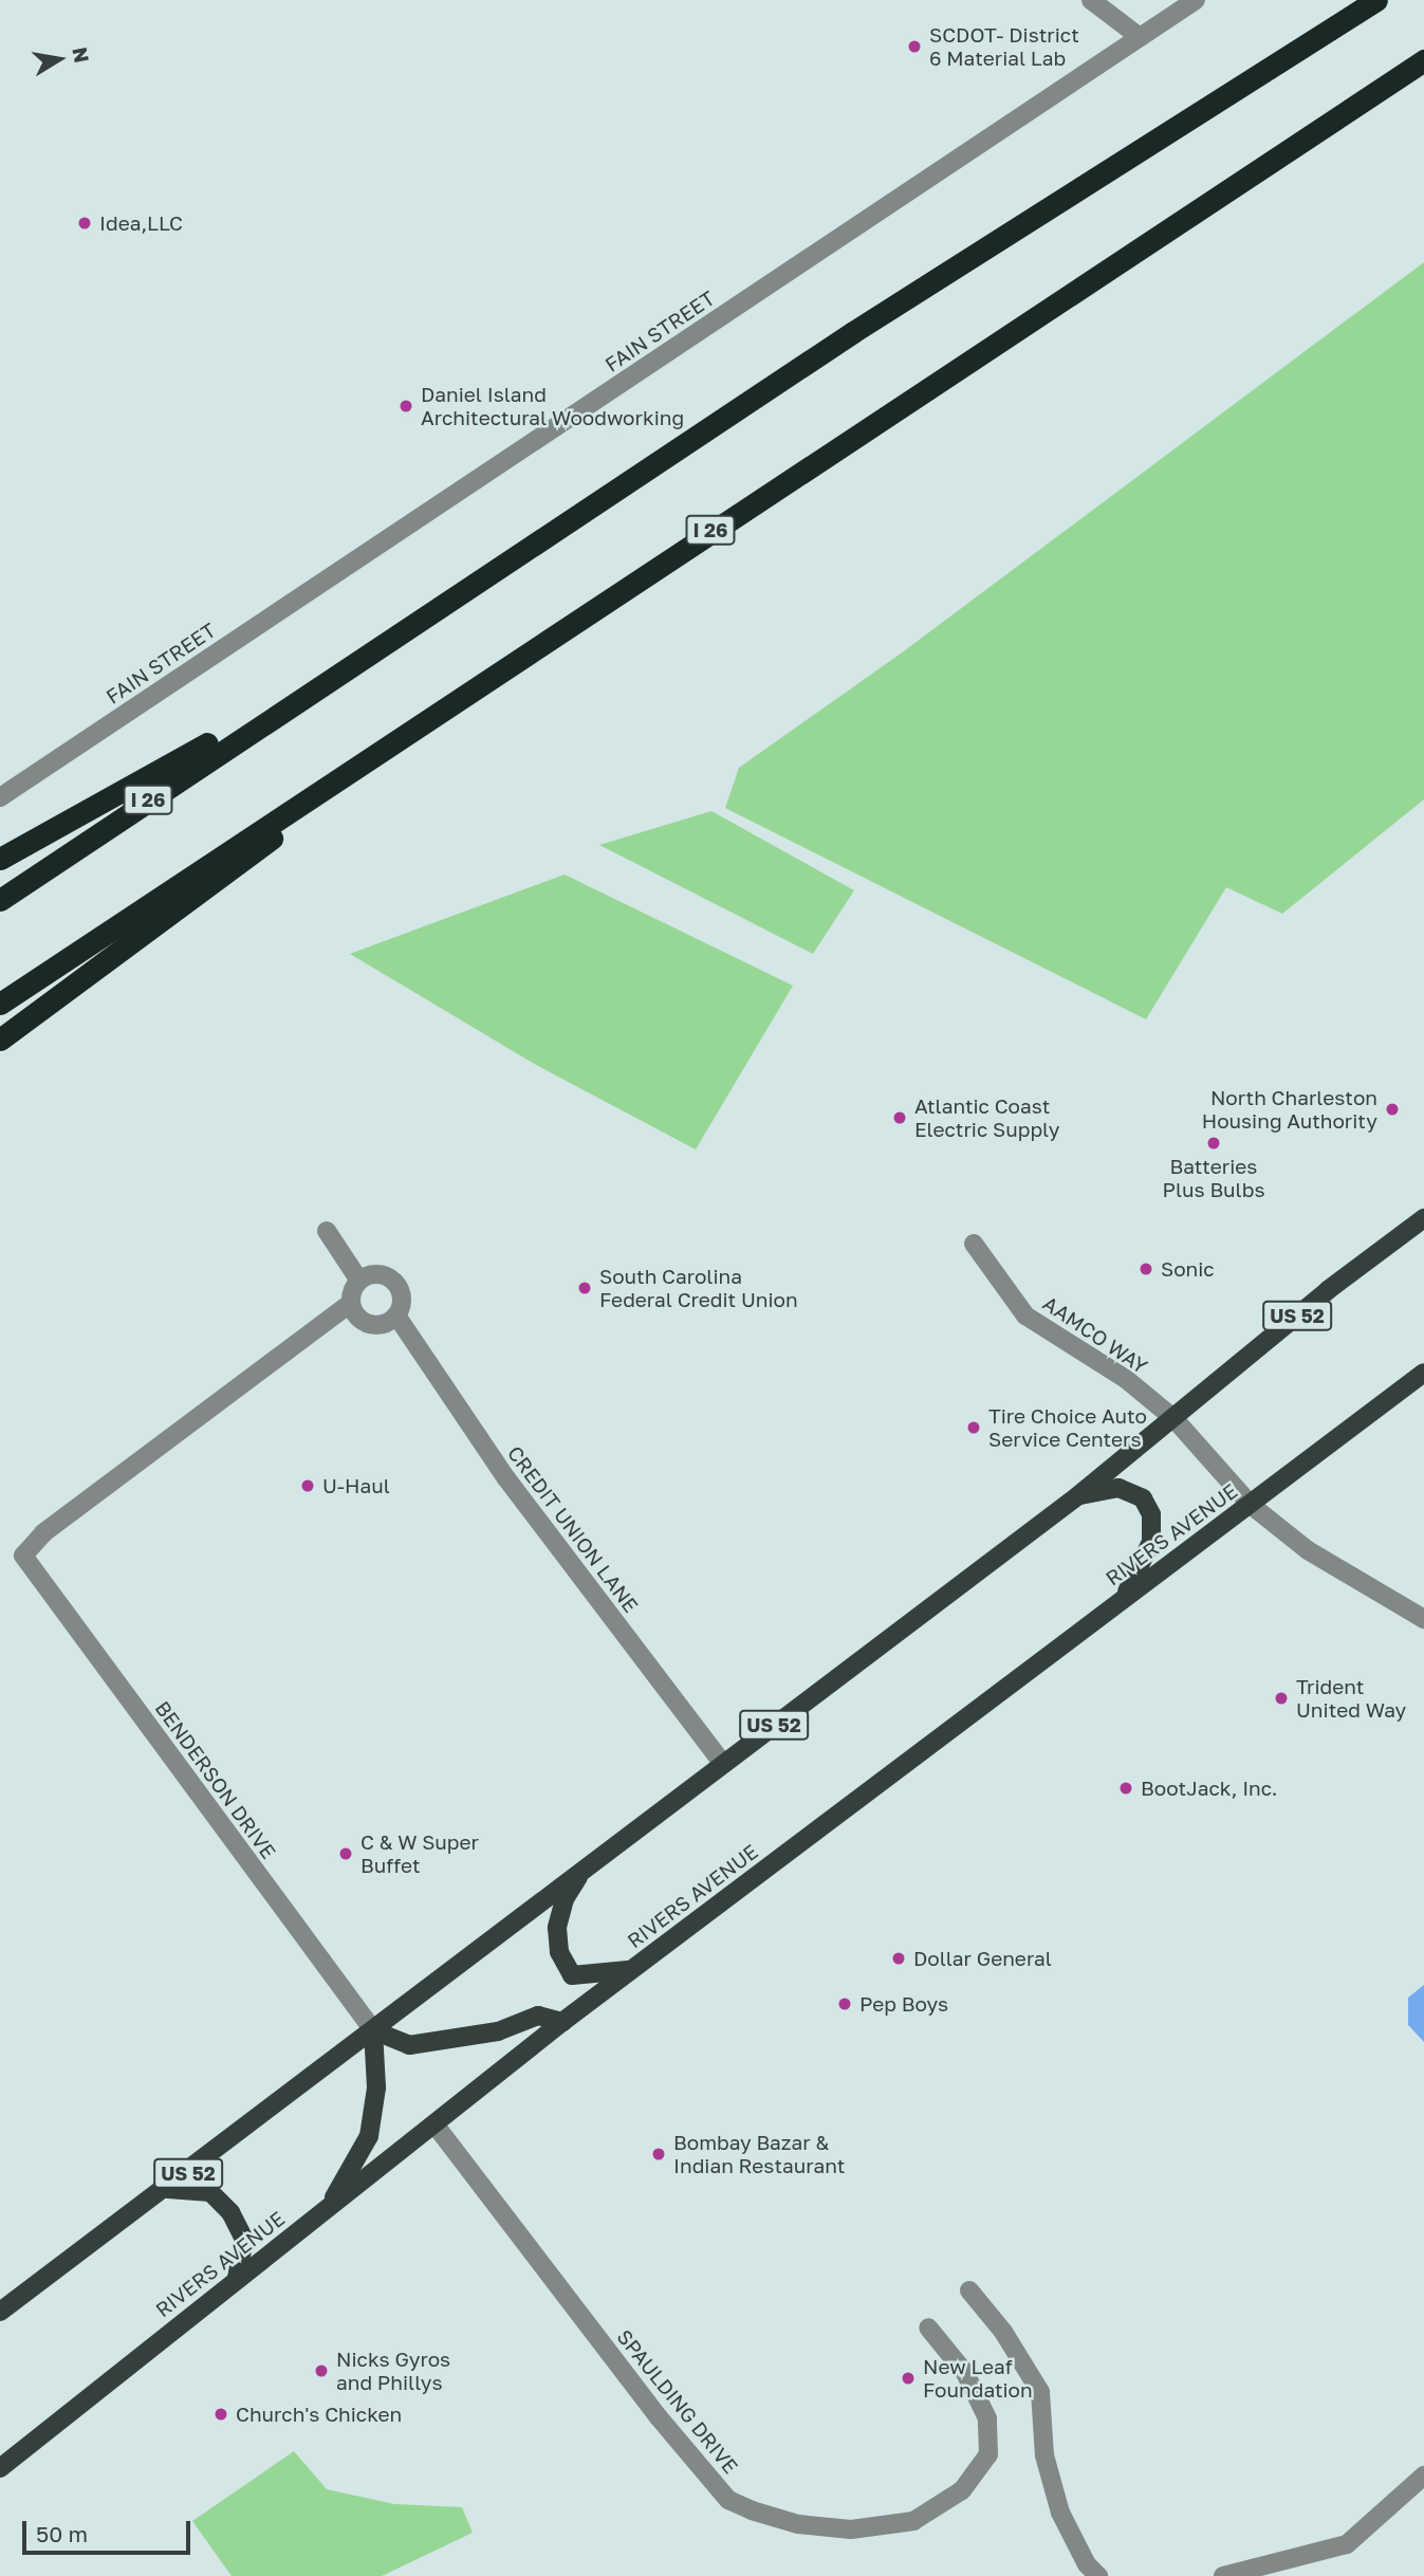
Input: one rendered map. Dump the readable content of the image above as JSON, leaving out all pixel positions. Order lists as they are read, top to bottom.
{
  "streets": {
    "highway": ["I 26"],
    "main road": ["US 52", "RIVERS AVENUE"],
    "street": [
      "FAIN STREET",
      "AAMCO WAY",
      "CREDIT UNION LANE",
      "BENDERSON DRIVE",
      "SPAULDING DRIVE"
    ]
  },
  "crossings": [
    ["US 52", "AAMCO WAY"],
    ["US 52", "CREDIT UNION LANE"],
    ["US 52", "BENDERSON DRIVE"],
    ["AAMCO WAY", "RIVERS AVENUE"],
    ["CREDIT UNION LANE", "BENDERSON DRIVE"],
    ["RIVERS AVENUE", "SPAULDING DRIVE"]
  ],
  "places": [
    "SCDOT- District 6 Material Lab",
    "Idea,LLC",
    "Daniel Island Architectural Woodworking",
    "North Charleston Housing Authority",
    "Atlantic Coast Electric Supply",
    "Batteries Plus Bulbs",
    "Sonic",
    "South Carolina Federal Credit Union",
    "Tire Choice Auto Service Centers",
    "U-Haul",
    "Trident United Way",
    "BootJack, Inc.",
    "C & W Super Buffet",
    "Dollar General",
    "Pep Boys",
    "Bombay Bazar & Indian Restaurant",
    "Nicks Gyros and Phillys",
    "New Leaf Foundation",
    "Church's Chicken"
  ],
  "scale_bar": "50 m",
  "north": "right"
}
